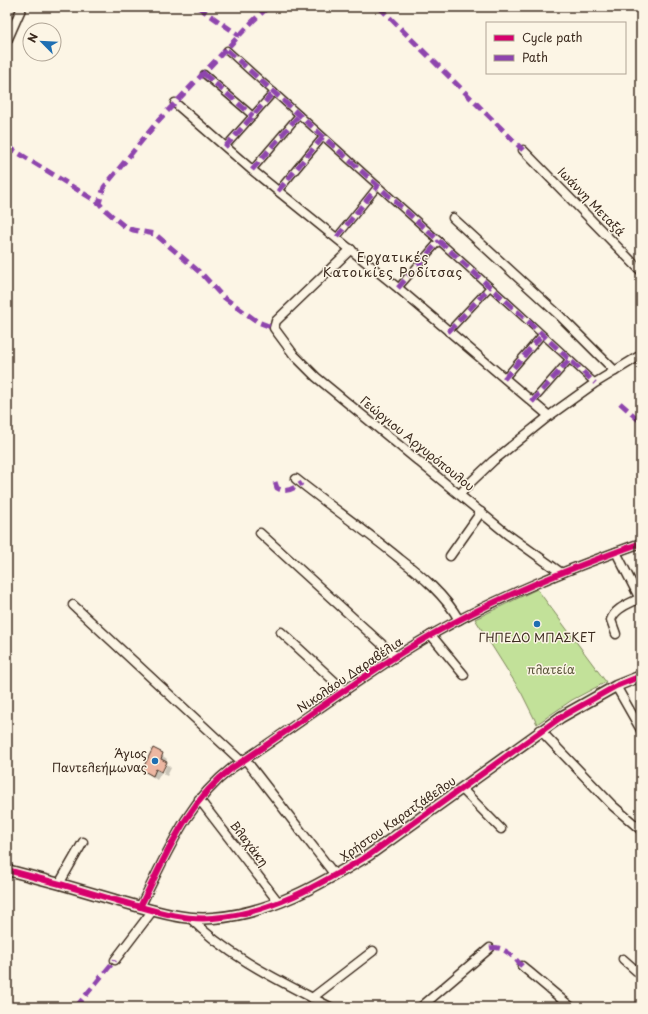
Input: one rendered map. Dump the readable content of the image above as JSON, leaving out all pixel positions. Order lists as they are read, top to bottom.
{
  "streets": {
    "street": [
      "Ιωάννη Μεταξά",
      "Γεώργιου Αργυρόπουλου",
      "Νικολάου Δαραβέλια",
      "Χρήστου Καρατζάβελου",
      "Βλαχάκη"
    ]
  },
  "crossings": [
    ["Γεώργιου Αργυρόπουλου", "Νικολάου Δαραβέλια"],
    ["Νικολάου Δαραβέλια", "Χρήστου Καρατζάβελου"],
    ["Νικολάου Δαραβέλια", "Βλαχάκη"],
    ["Χρήστου Καρατζάβελου", "Βλαχάκη"]
  ],
  "districts": ["Εργατικές Κατοικίες Ροδίτσας"],
  "parks": ["πλατεία"],
  "places": ["ΓΗΠΕΔΟ ΜΠΑΣΚΕΤ", "Άγιος Παντελεήμωνας"],
  "legend": ["Cycle path", "Path"],
  "north": "top left"
}
